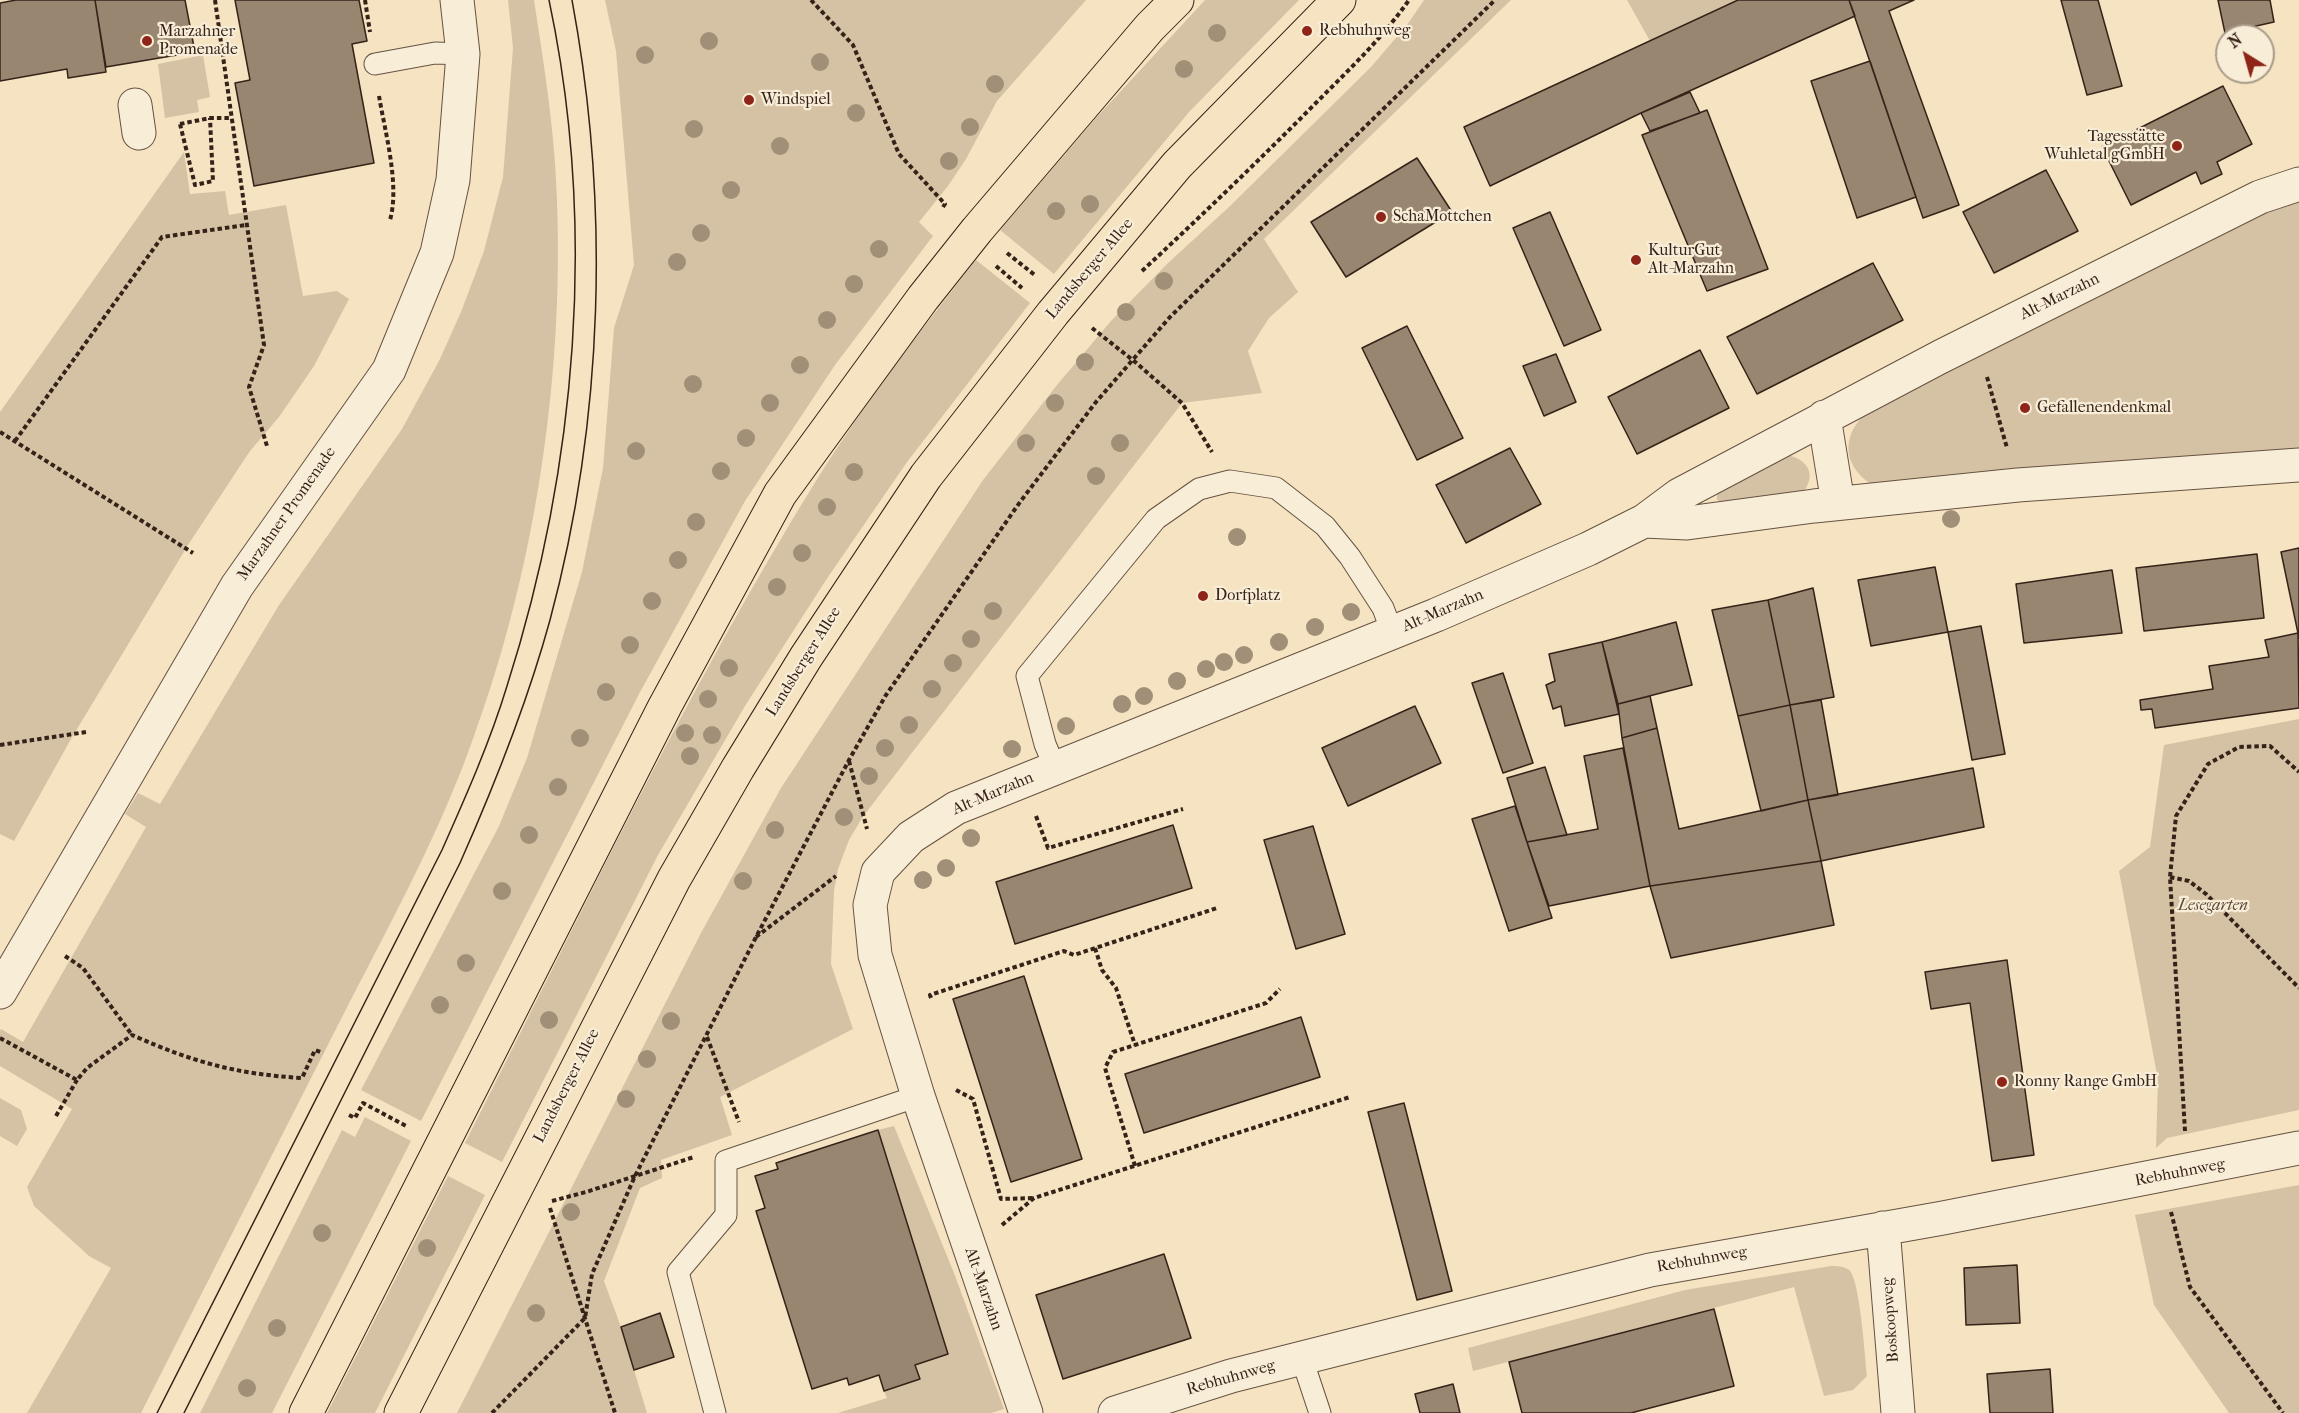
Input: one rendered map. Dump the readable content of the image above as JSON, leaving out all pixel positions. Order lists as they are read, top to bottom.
{
  "streets": {
    "main road": ["Landsberger Allee"],
    "street": [
      "Alt-Marzahn",
      "Marzahner Promenade",
      "Rebhuhnweg",
      "Boskoopweg"
    ]
  },
  "crossings": [
    ["Rebhuhnweg", "Boskoopweg"]
  ],
  "parks": ["Lesegarten"],
  "places": [
    "Rebhuhnweg",
    "Marzahner Promenade",
    "Windspiel",
    "Tagesstätte Wuhletal gGmbH",
    "SchaMottchen",
    "KulturGut Alt-Marzahn",
    "Gefallenendenkmal",
    "Dorfplatz",
    "Ronny Range GmbH"
  ],
  "north": "top left"
}
